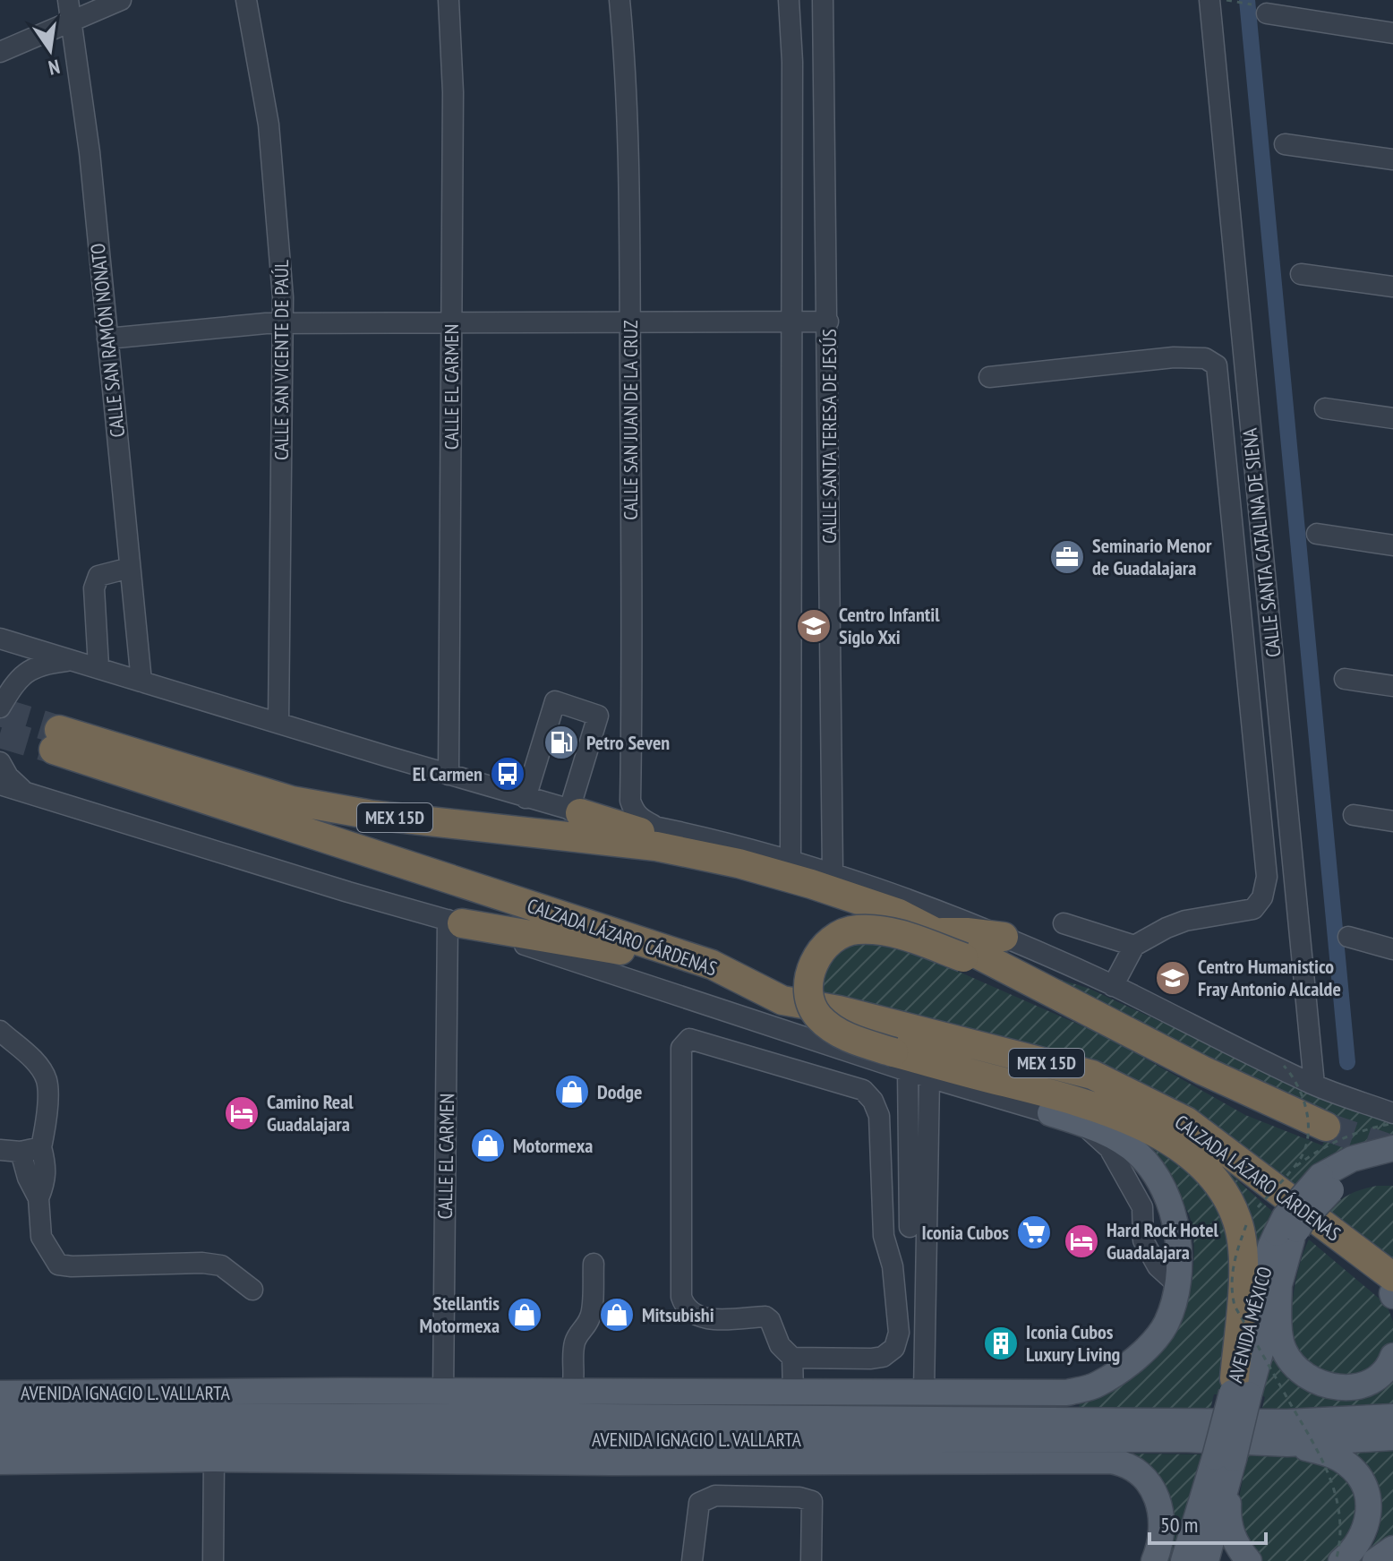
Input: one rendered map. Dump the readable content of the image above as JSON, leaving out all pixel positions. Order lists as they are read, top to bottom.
{
  "streets": {
    "highway": ["MEX 15D", "CALZADA LÁZARO CÁRDENAS"],
    "main road": ["AVENIDA MÉXICO", "AVENIDA IGNACIO L. VALLARTA"],
    "street": [
      "CALLE SAN RAMÓN NONATO",
      "CALLE SAN VICENTE DE PAÚL",
      "CALLE EL CARMEN",
      "CALLE SAN JUAN DE LA CRUZ",
      "CALLE SANTA TERESA DE JESÚS",
      "CALLE SANTA CATALINA DE SIENA"
    ]
  },
  "crossings": [
    ["CALLE EL CARMEN", "AVENIDA IGNACIO L. VALLARTA"]
  ],
  "places": {
    "office": ["Seminario Menor de Guadalajara"],
    "school or university": ["Centro Infantil Siglo Xxi", "Centro Humanistico Fray Antonio Alcalde"],
    "fuel station": ["Petro Seven"],
    "bus stop": ["El Carmen"],
    "shop": [
      "Dodge",
      "Motormexa",
      "Stellantis Motormexa",
      "Mitsubishi"
    ],
    "hotel": ["Camino Real Guadalajara", "Hard Rock Hotel Guadalajara"],
    "supermarket": ["Iconia Cubos"],
    "building": ["Iconia Cubos Luxury Living"]
  },
  "scale_bar": "50 m",
  "north": "bottom"
}
